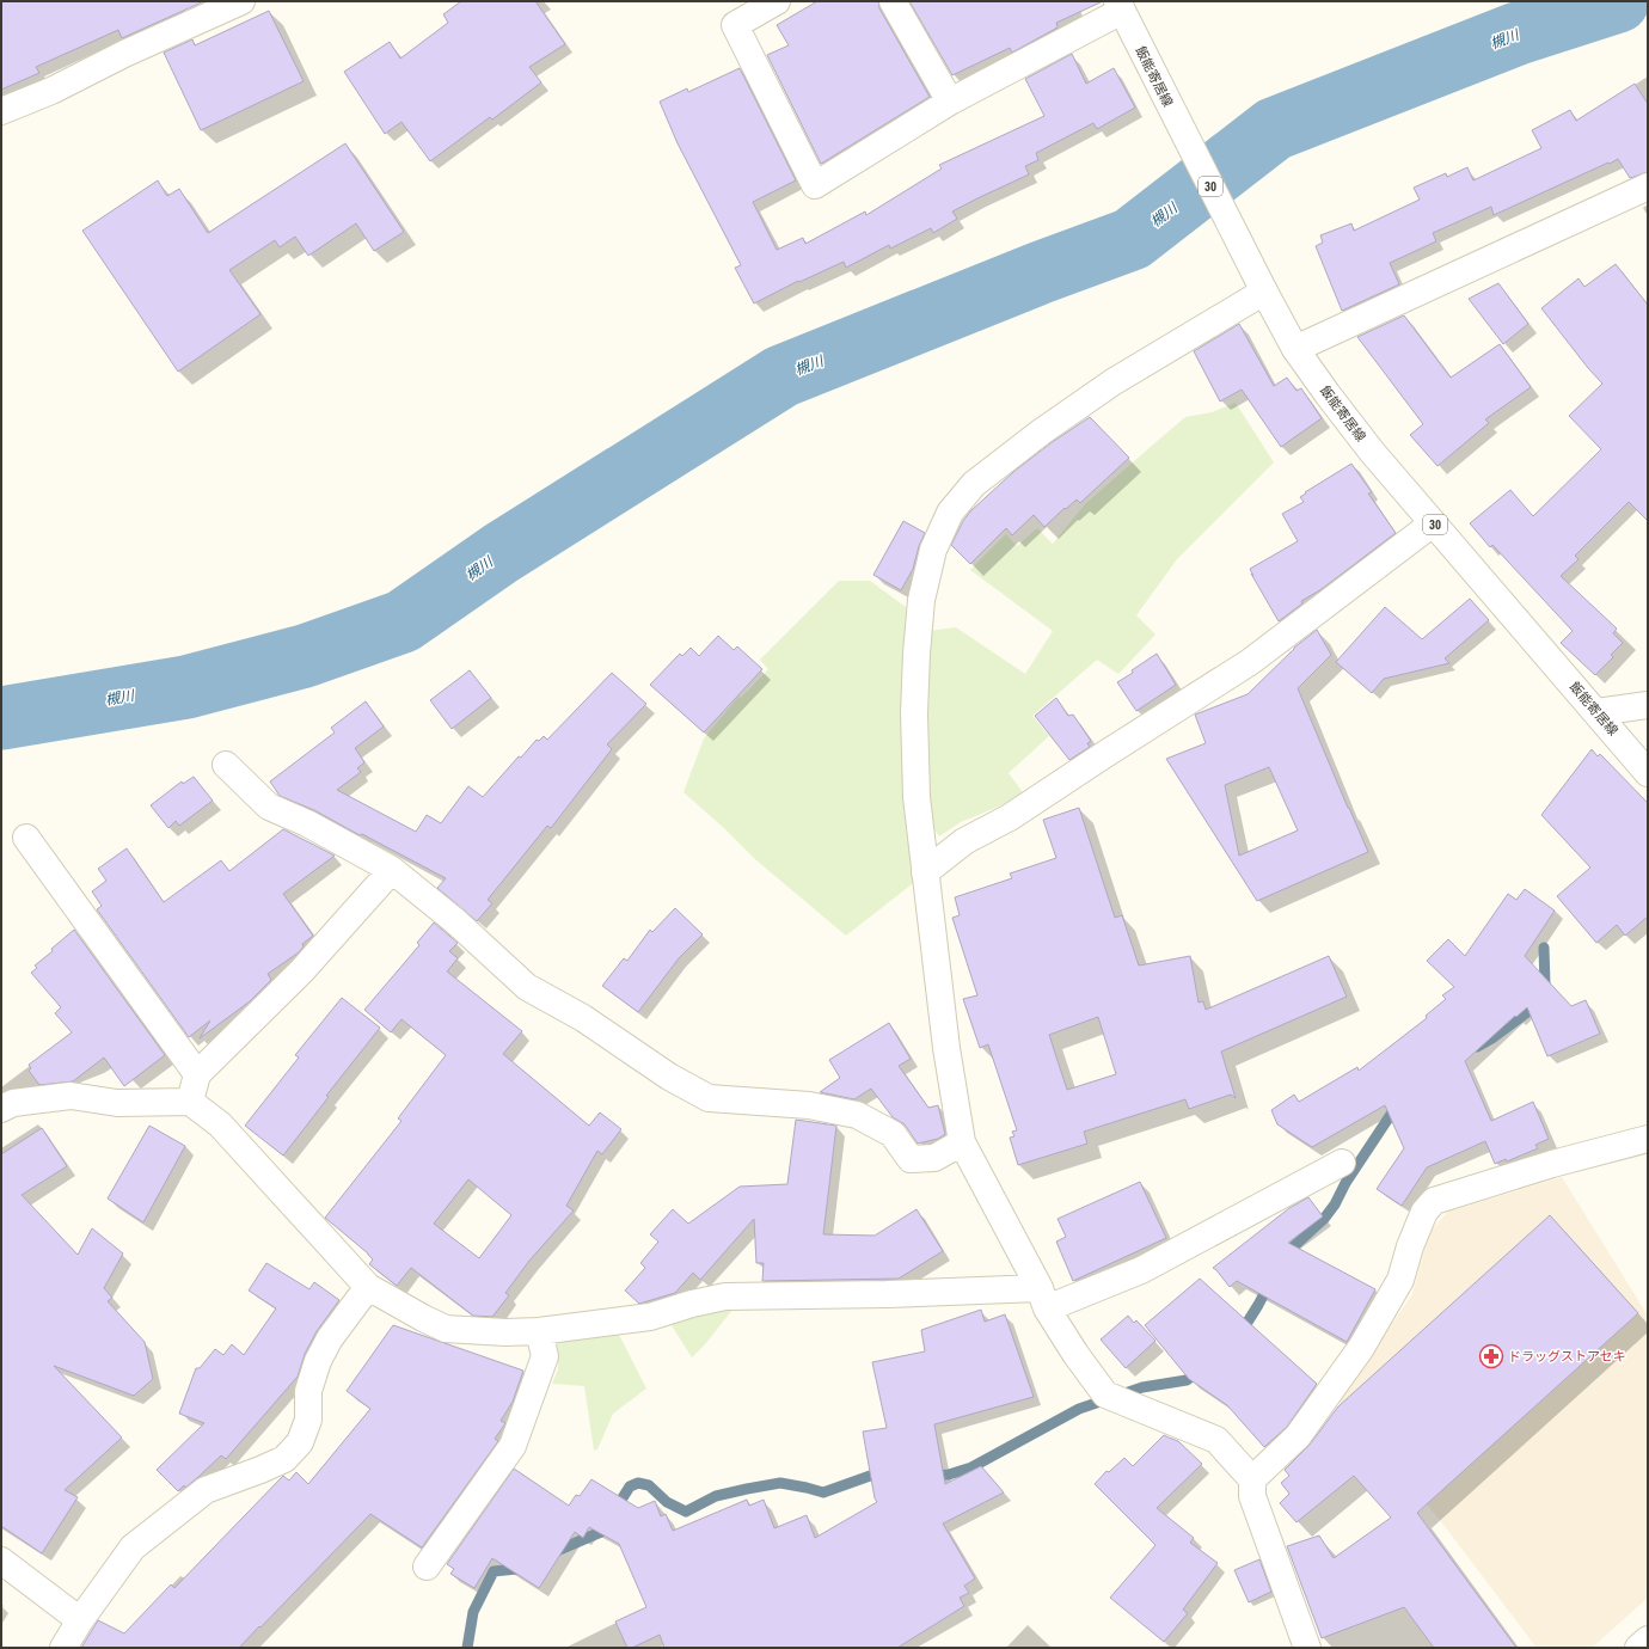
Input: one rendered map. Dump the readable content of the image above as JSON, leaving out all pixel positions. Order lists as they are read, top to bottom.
{
  "streets": {
    "main road": ["飯能寄居線", "30"]
  },
  "water": ["槻川"],
  "places": {
    "pharmacy": ["ドラッグストアセキ"]
  }
}
